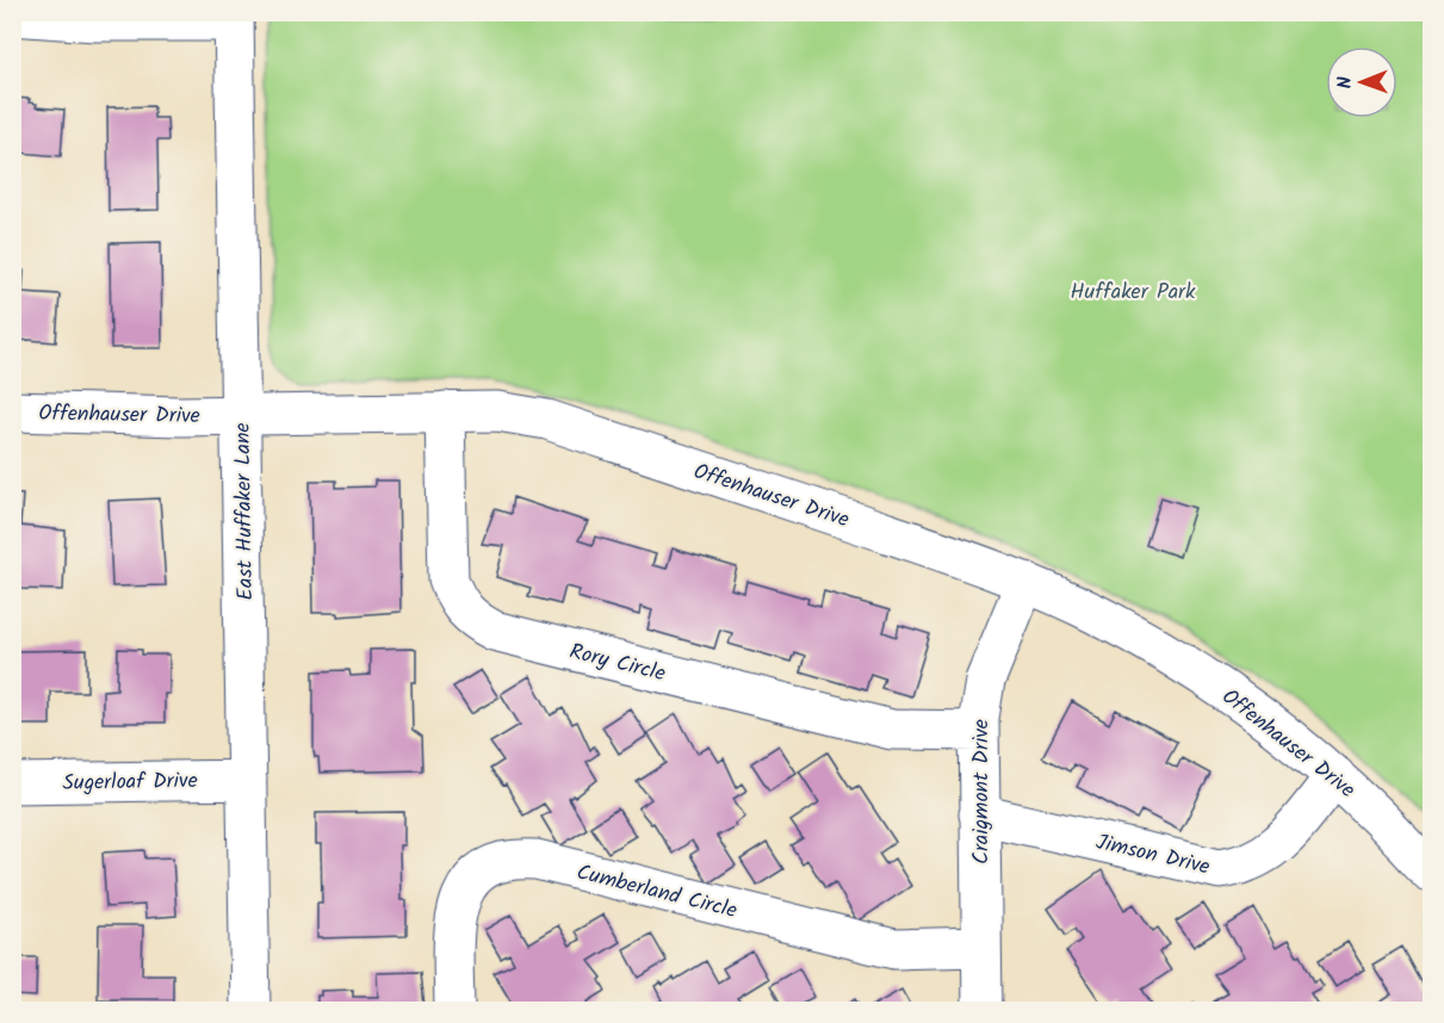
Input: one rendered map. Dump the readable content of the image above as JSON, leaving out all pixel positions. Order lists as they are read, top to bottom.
{
  "streets": {
    "street": [
      "Offenhauser Drive",
      "East Huffaker Lane",
      "Rory Circle",
      "Sugerloaf Drive",
      "Craigmont Drive",
      "Jimson Drive",
      "Cumberland Circle"
    ]
  },
  "crossings": [
    ["Offenhauser Drive", "East Huffaker Lane"],
    ["Offenhauser Drive", "Rory Circle"],
    ["Offenhauser Drive", "Craigmont Drive"],
    ["Offenhauser Drive", "Jimson Drive"],
    ["East Huffaker Lane", "Sugerloaf Drive"],
    ["Rory Circle", "Craigmont Drive"],
    ["Craigmont Drive", "Jimson Drive"],
    ["Craigmont Drive", "Cumberland Circle"]
  ],
  "parks": ["Huffaker Park"],
  "north": "left"
}
